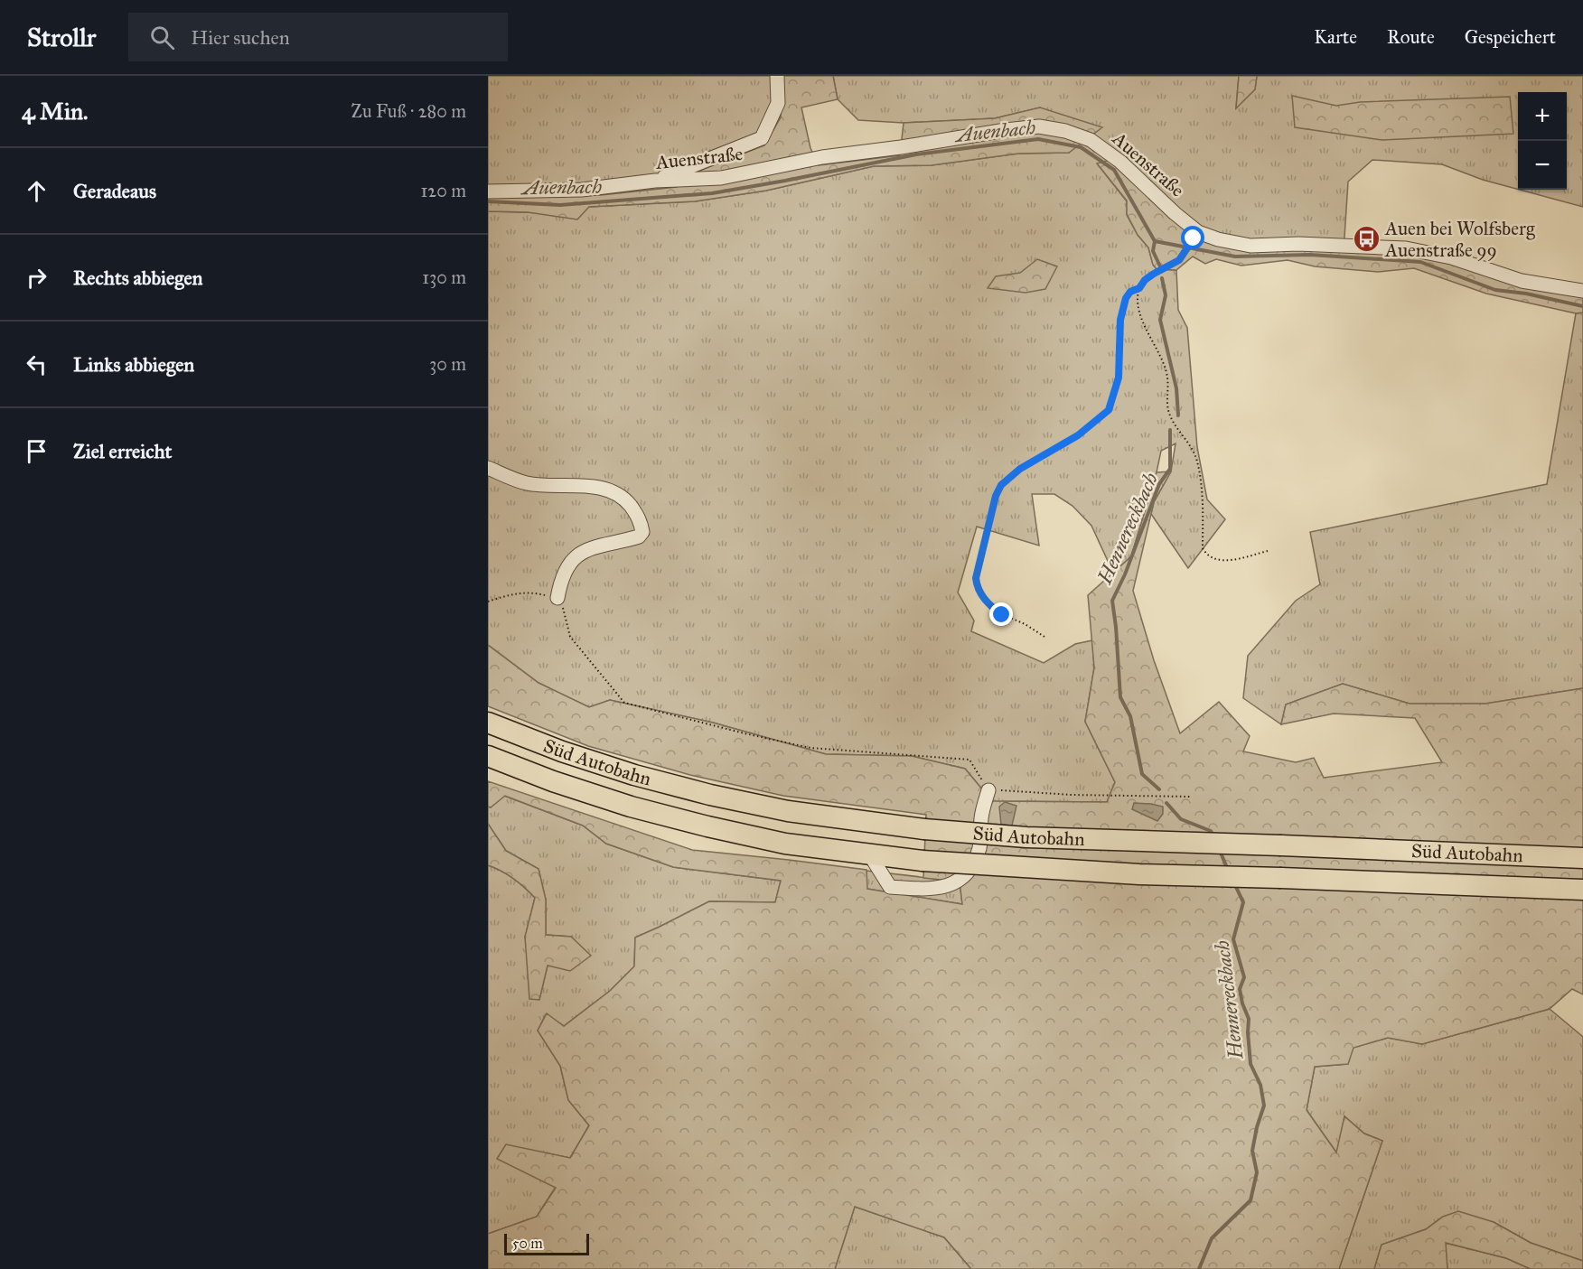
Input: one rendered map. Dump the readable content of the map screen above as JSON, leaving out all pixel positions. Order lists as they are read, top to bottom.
{
  "streets": {
    "highway": ["Süd Autobahn"],
    "street": ["Auenstraße"]
  },
  "water": ["Auenbach", "Hennereckbach"],
  "places": {
    "bus stop": ["Auen bei Wolfsberg Auenstraße 99"]
  },
  "scale_bar": "50 m",
  "page": {
    "header": "Strollr",
    "search": "Hier suchen",
    "nav": ["Karte", "Route", "Gespeichert"],
    "heading": ["4 Min.", "Zu Fuß · 280 m"],
    "map_buttons": ["+", "−"],
    "list": [
      ["Geradeaus", "120 m"],
      ["Rechts abbiegen", "130 m"],
      ["Links abbiegen", "30 m"],
      "Ziel erreicht"
    ],
    "scale": "50 m"
  }
}
